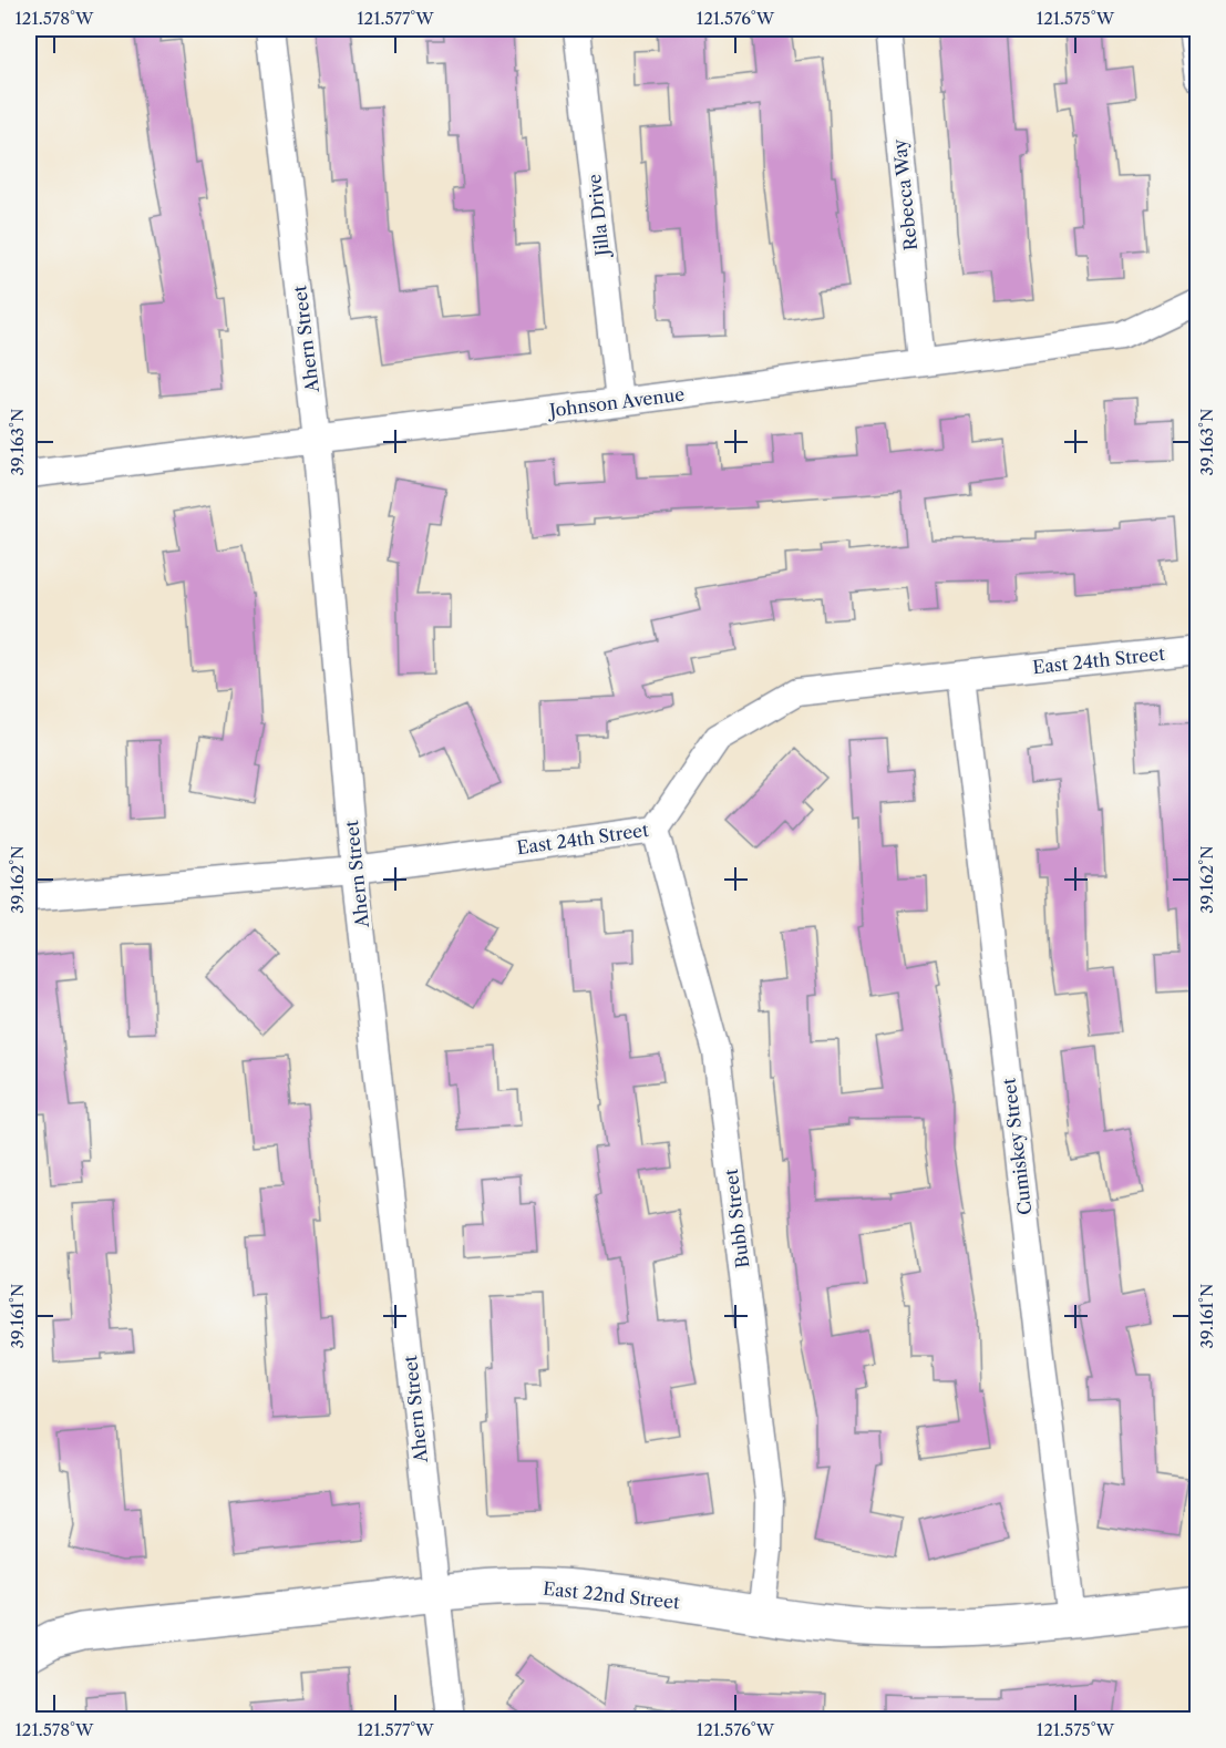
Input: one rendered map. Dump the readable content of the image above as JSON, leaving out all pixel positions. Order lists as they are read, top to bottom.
{
  "streets": {
    "street": [
      "Rebecca Way",
      "Jilla Drive",
      "Ahern Street",
      "Johnson Avenue",
      "East 24th Street",
      "Cumiskey Street",
      "Bubb Street",
      "East 22nd Street"
    ]
  },
  "crossings": [
    ["Rebecca Way", "Johnson Avenue"],
    ["Jilla Drive", "Johnson Avenue"],
    ["Ahern Street", "Johnson Avenue"],
    ["Ahern Street", "East 24th Street"],
    ["Ahern Street", "East 22nd Street"],
    ["East 24th Street", "Cumiskey Street"],
    ["East 24th Street", "Bubb Street"],
    ["Cumiskey Street", "East 22nd Street"],
    ["Bubb Street", "East 22nd Street"]
  ],
  "coordinates": [
    "121.578°W",
    "121.577°W",
    "121.576°W",
    "121.575°W",
    "39.163°N",
    "39.162°N",
    "39.161°N"
  ]
}
